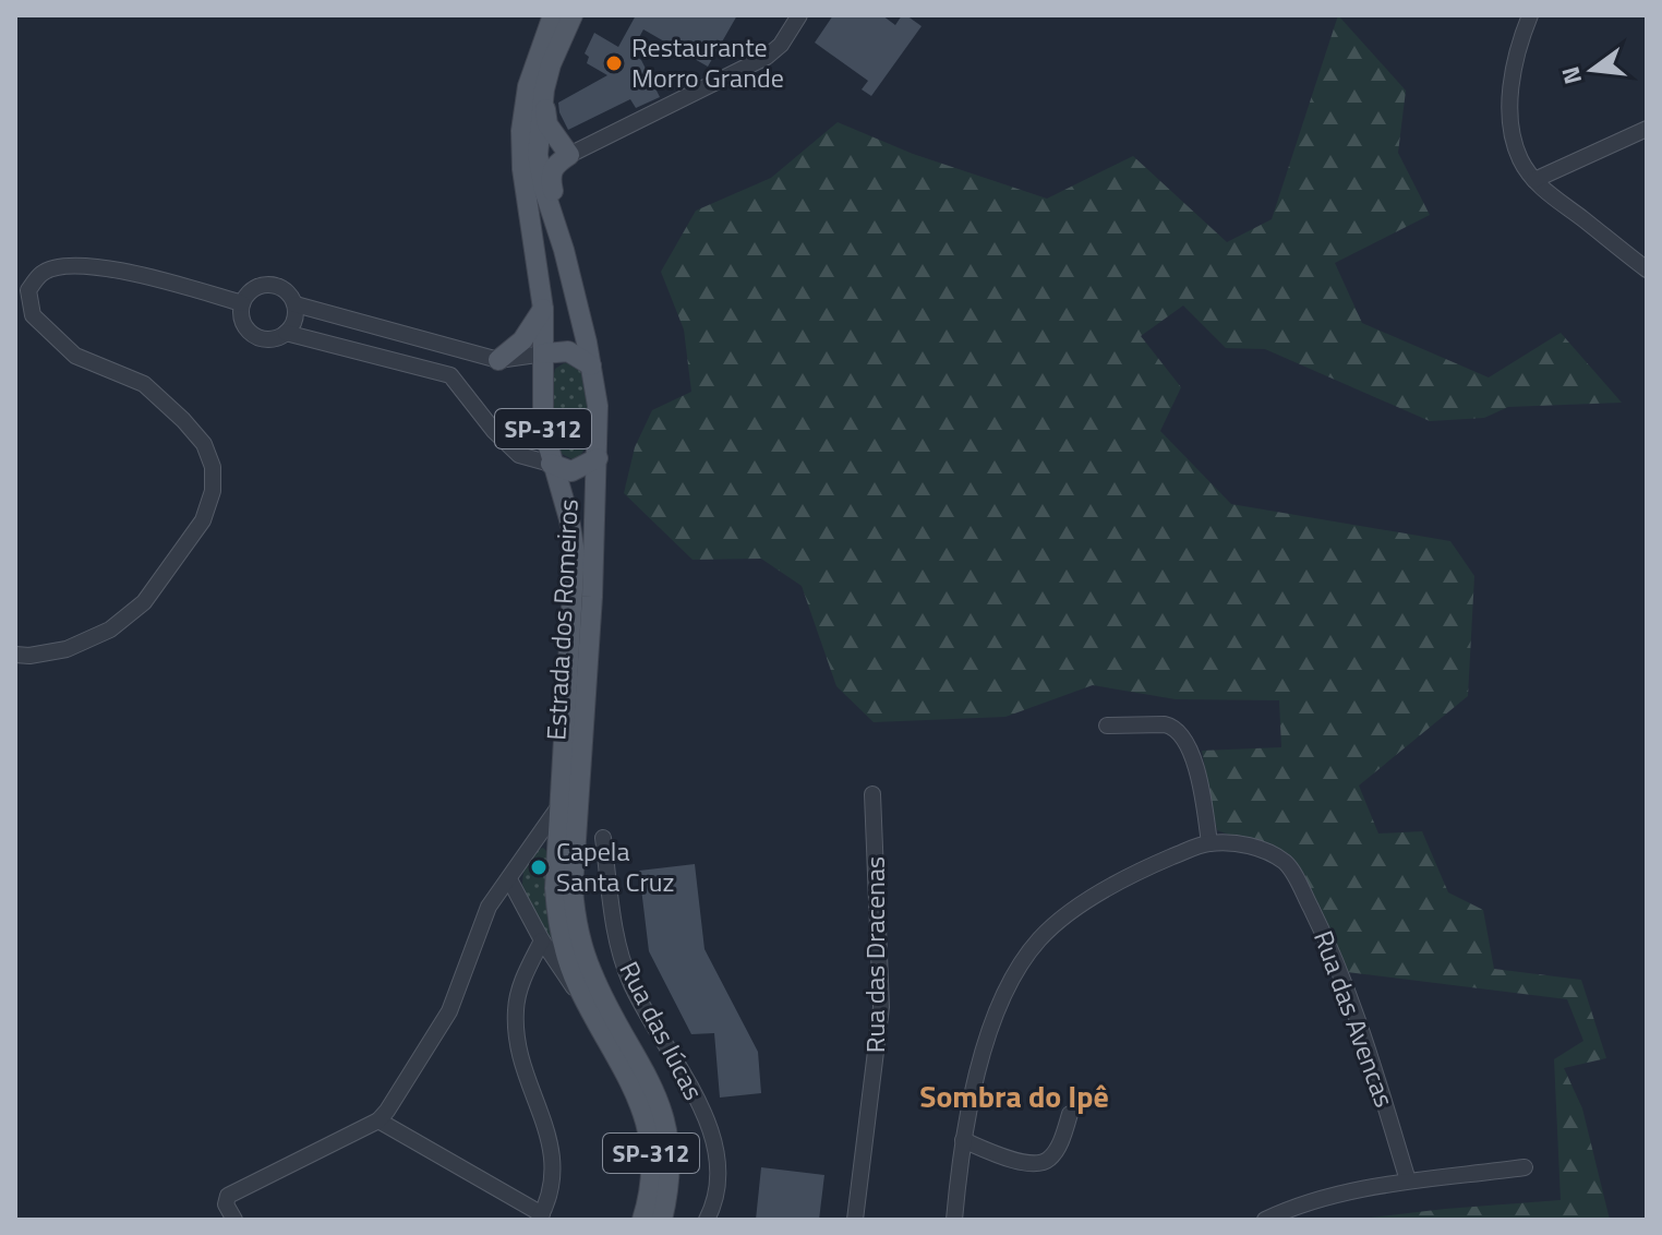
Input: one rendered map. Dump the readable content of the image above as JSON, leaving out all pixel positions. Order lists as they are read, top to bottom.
{
  "streets": {
    "main road": ["SP-312", "Estrada dos Romeiros"],
    "street": ["Rua das Dracenas", "Rua das Avencas", "Rua das Iúcas"]
  },
  "districts": ["Sombra do Ipê"],
  "places": ["Restaurante Morro Grande", "Capela Santa Cruz"],
  "north": "left"
}
